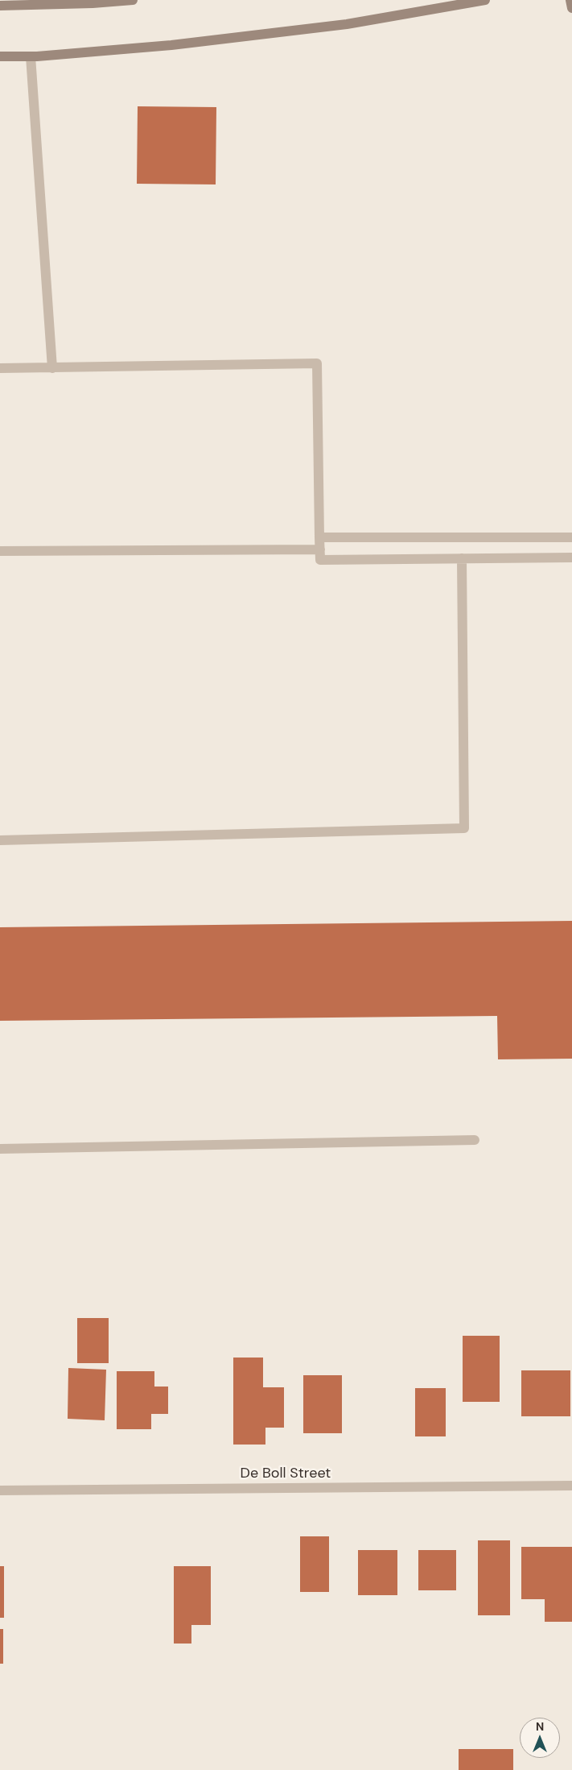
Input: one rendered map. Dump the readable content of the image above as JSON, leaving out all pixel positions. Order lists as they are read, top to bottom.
{
  "streets": {
    "street": ["De Boll Street"]
  },
  "north": "top"
}
